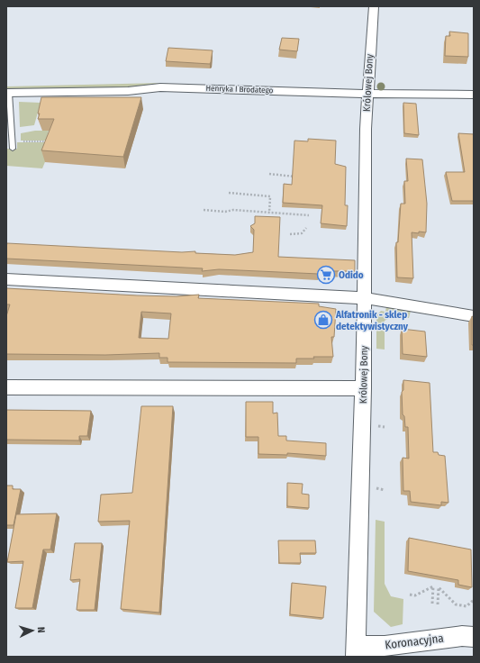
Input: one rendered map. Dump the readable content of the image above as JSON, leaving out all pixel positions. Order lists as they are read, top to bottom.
{
  "streets": {
    "street": ["Królowej Bony", "Henryka I Brodatego", "Koronacyjna"]
  },
  "crossings": [
    ["Królowej Bony", "Henryka I Brodatego"],
    ["Królowej Bony", "Koronacyjna"]
  ],
  "places": {
    "supermarket": ["Odido"],
    "shop": ["Alfatronik - sklep detektywistyczny"]
  },
  "north": "right"
}
